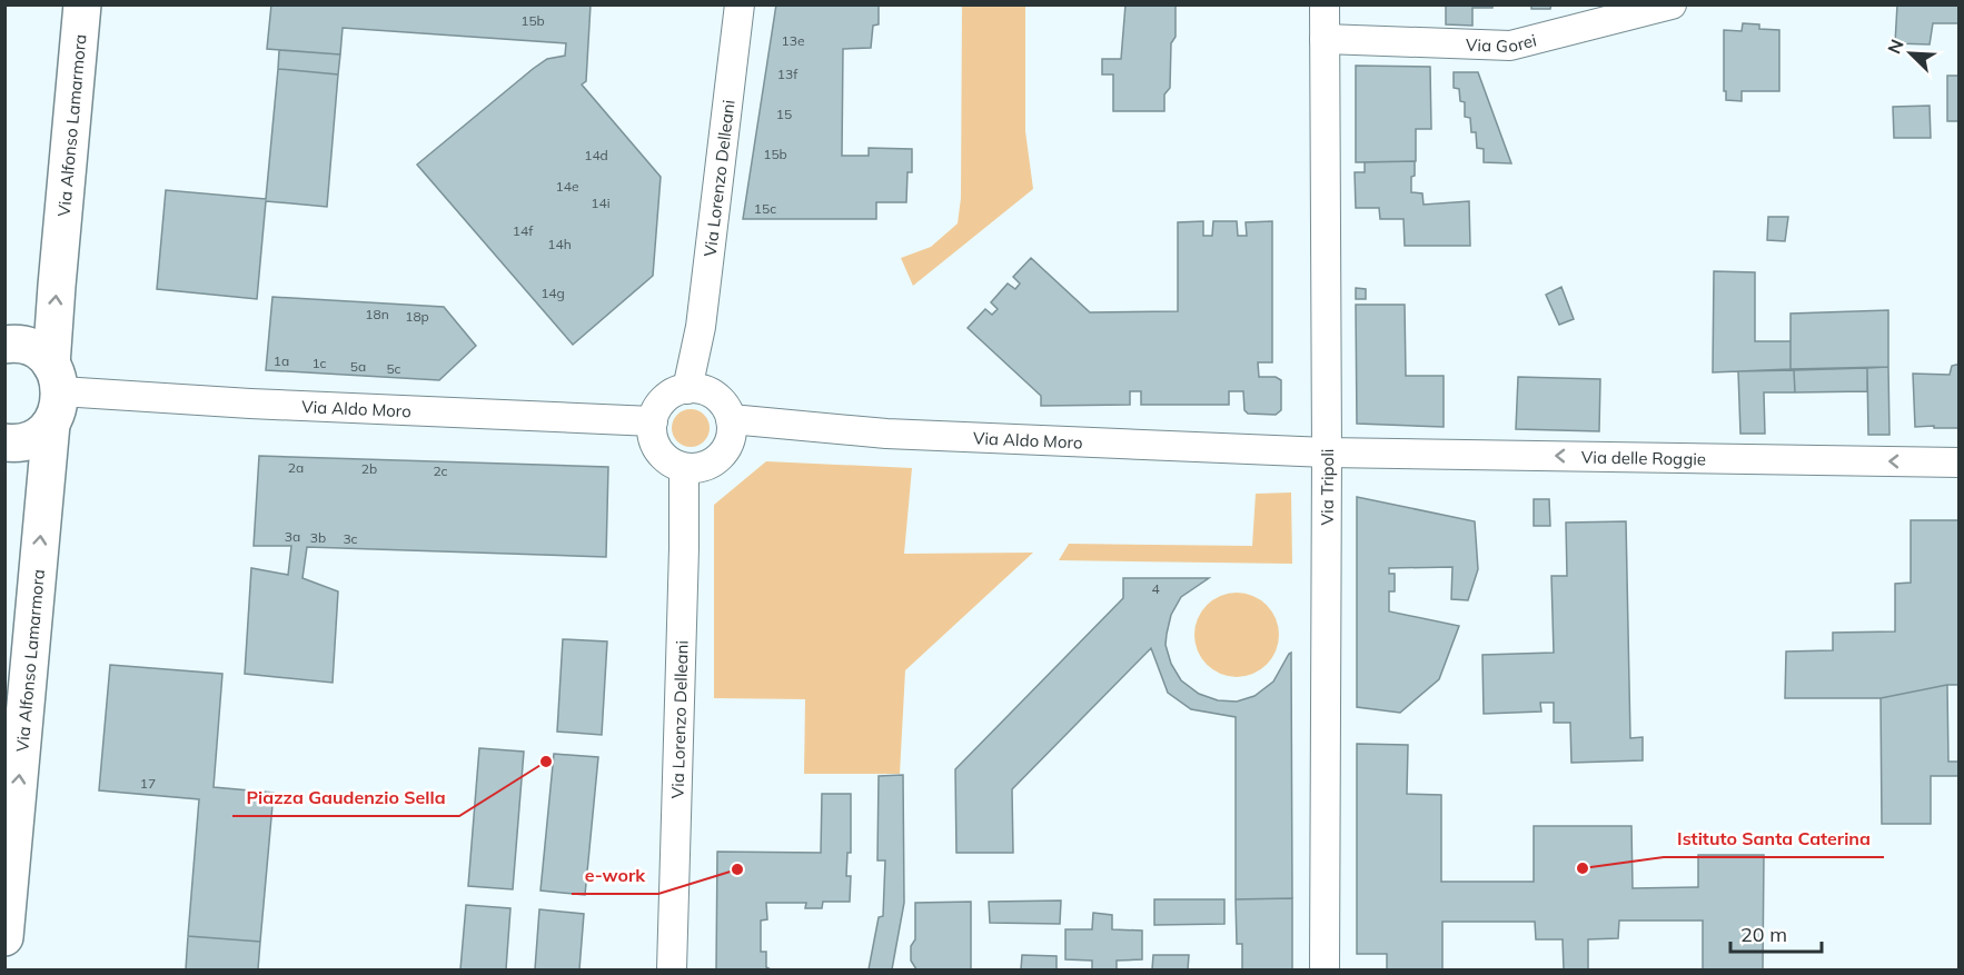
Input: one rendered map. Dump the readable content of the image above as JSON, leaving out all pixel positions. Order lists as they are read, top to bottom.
{
  "streets": {
    "main road": ["Via Alfonso Lamarmora"],
    "street": [
      "Via Gorei",
      "Via Lorenzo Delleani",
      "Via Aldo Moro",
      "Via delle Roggie",
      "Via Tripoli"
    ]
  },
  "crossings": [
    ["Via Gorei", "Via Tripoli"],
    ["Via Alfonso Lamarmora", "Via Aldo Moro"],
    ["Via Lorenzo Delleani", "Via Aldo Moro"],
    ["Via Aldo Moro", "Via delle Roggie"],
    ["Via Aldo Moro", "Via Tripoli"],
    ["Via delle Roggie", "Via Tripoli"]
  ],
  "one_way": ["Via Alfonso Lamarmora", "Via delle Roggie"],
  "places": ["Piazza Gaudenzio Sella", "Istituto Santa Caterina", "e-work"],
  "house_numbers": [
    "15b",
    "13e",
    "13f",
    "15",
    "15b",
    "14d",
    "14e",
    "14i",
    "15c",
    "14f",
    "14h",
    "14g",
    "18n",
    "18p",
    "1a",
    "1c",
    "5a",
    "5c",
    "2a",
    "2b",
    "2c",
    "3a",
    "3b",
    "3c",
    "4",
    "17"
  ],
  "scale_bar": "20 m",
  "north": "top left"
}
